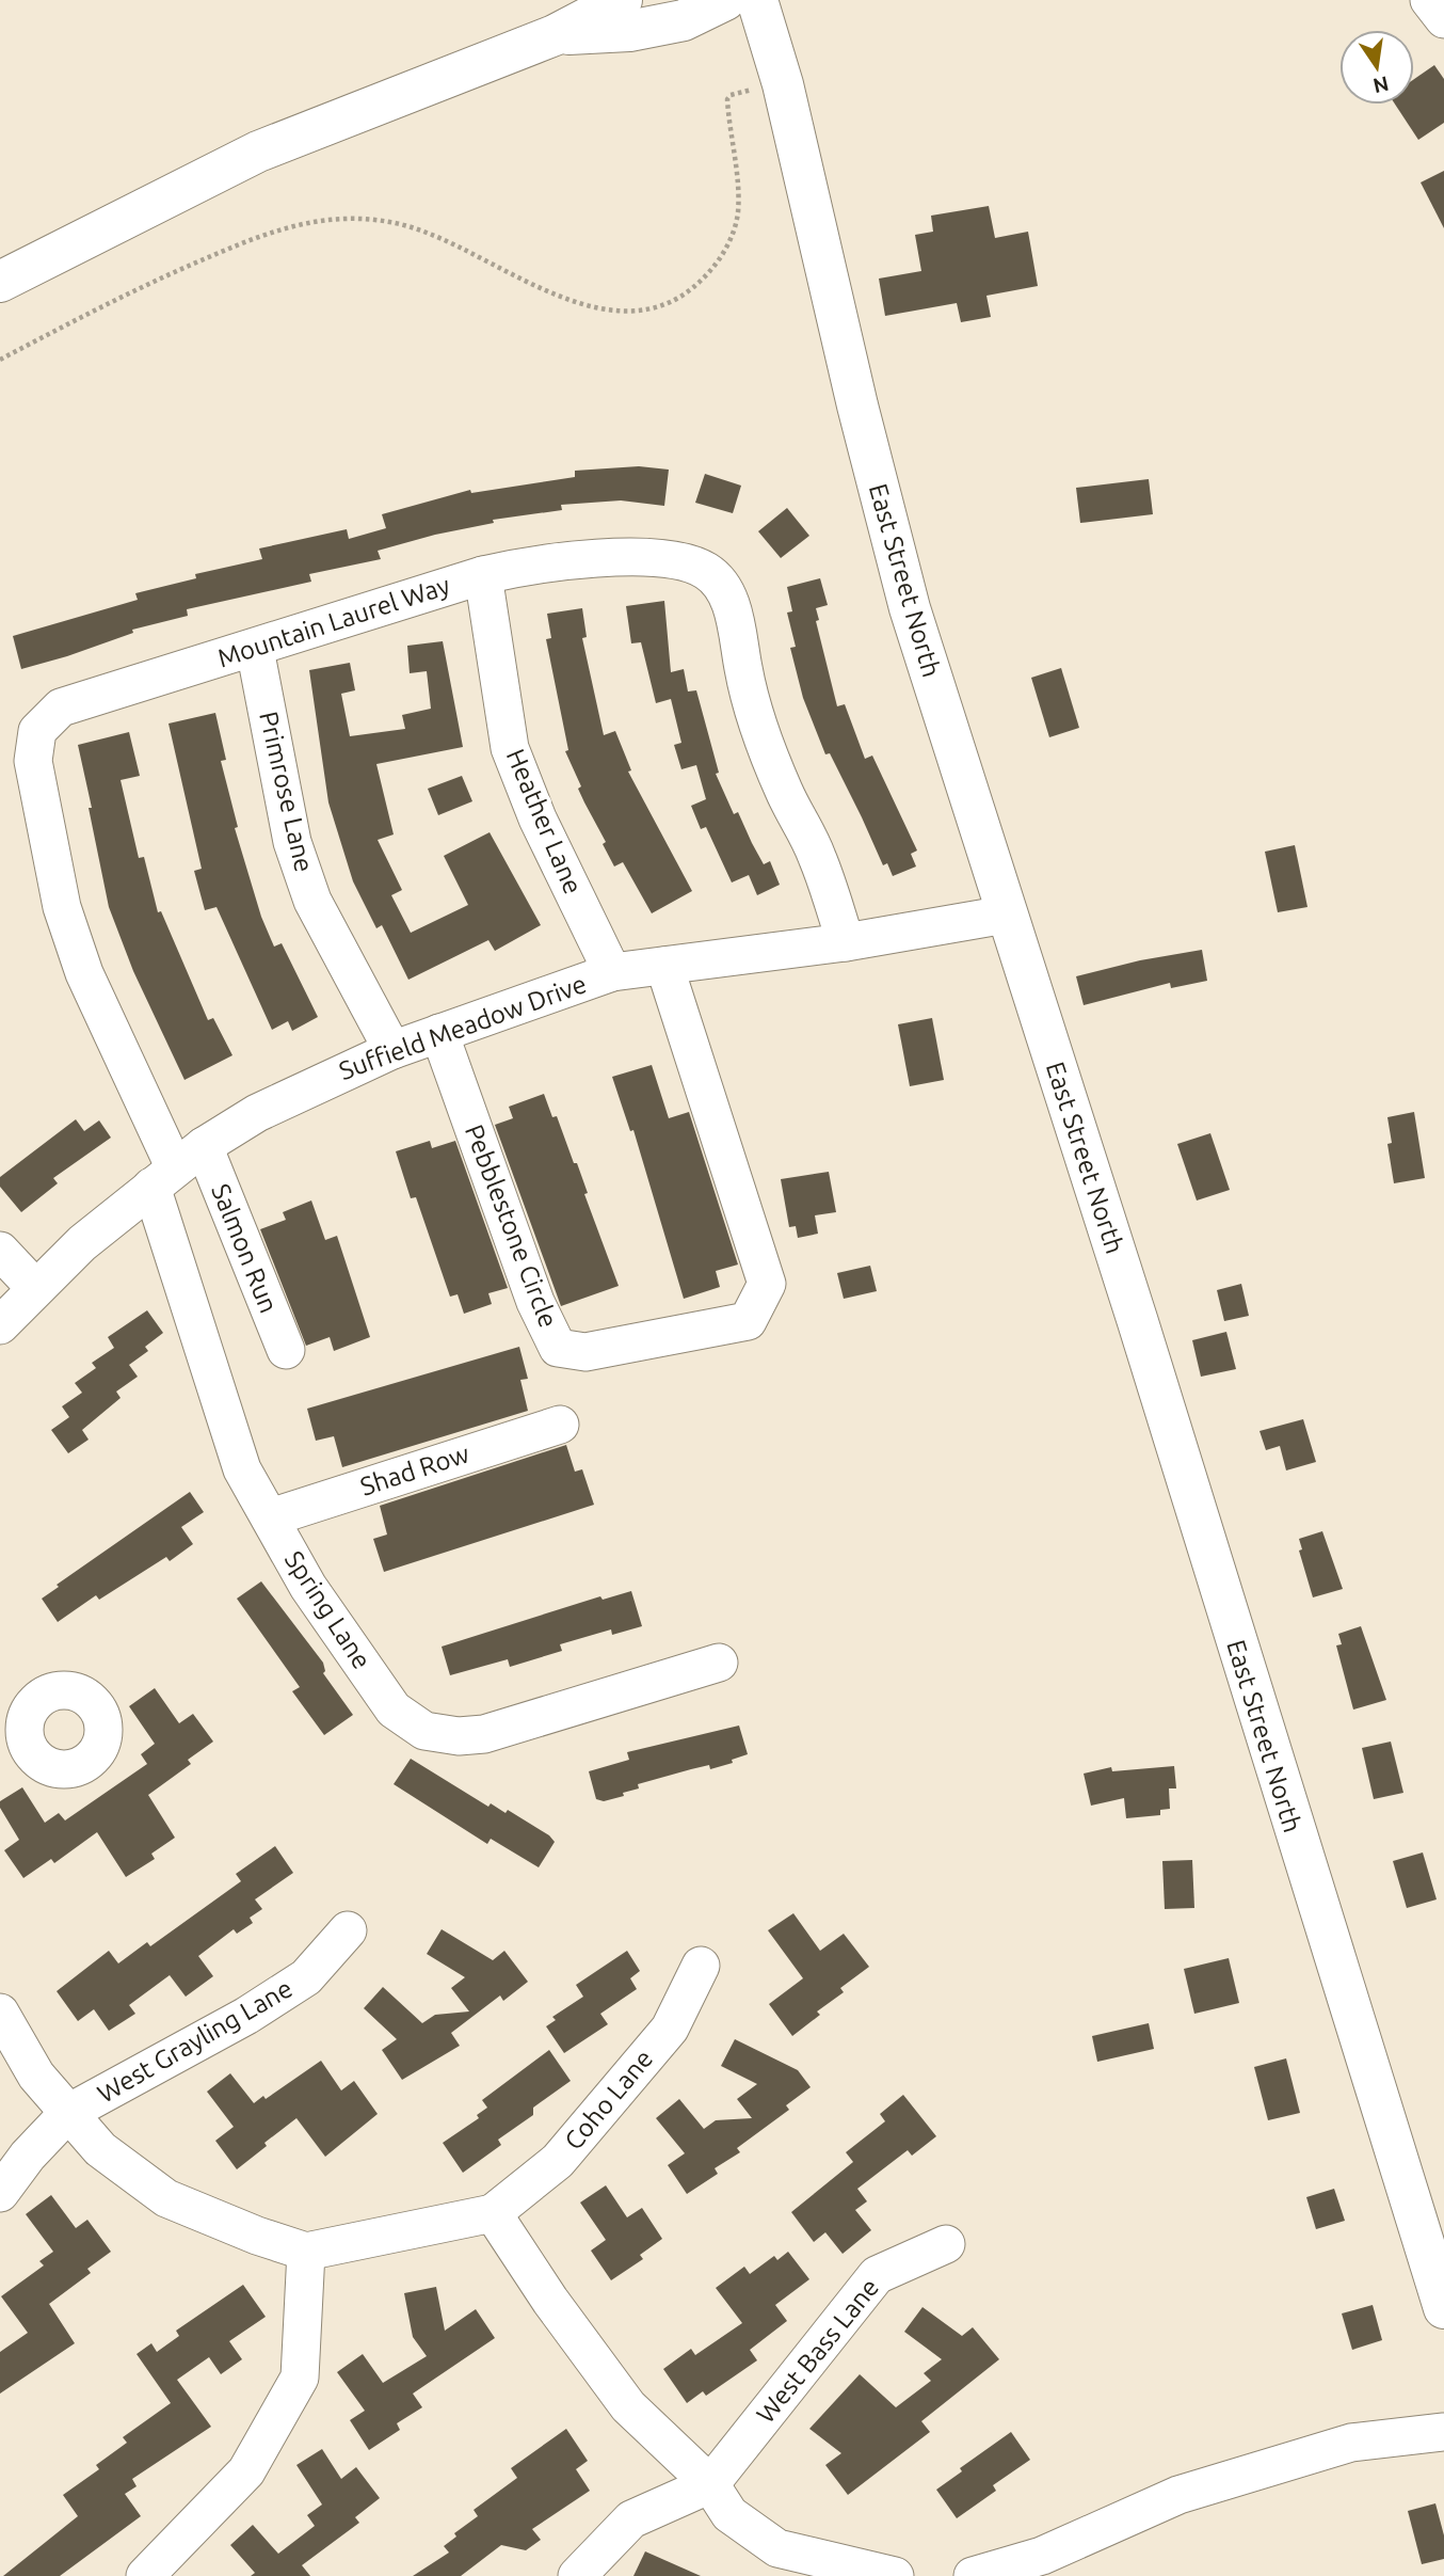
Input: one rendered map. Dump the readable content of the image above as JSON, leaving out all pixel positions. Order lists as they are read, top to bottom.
{
  "streets": {
    "main road": ["East Street North"],
    "street": [
      "Mountain Laurel Way",
      "Primrose Lane",
      "Heather Lane",
      "Suffield Meadow Drive",
      "Pebblestone Circle",
      "Salmon Run",
      "Shad Row",
      "Spring Lane",
      "West Grayling Lane",
      "Coho Lane",
      "West Bass Lane"
    ]
  },
  "crossings": [
    ["East Street North", "Suffield Meadow Drive"],
    ["Mountain Laurel Way", "Primrose Lane"],
    ["Mountain Laurel Way", "Heather Lane"],
    ["Mountain Laurel Way", "Suffield Meadow Drive"],
    ["Mountain Laurel Way", "Spring Lane"],
    ["Primrose Lane", "Suffield Meadow Drive"],
    ["Heather Lane", "Suffield Meadow Drive"],
    ["Suffield Meadow Drive", "Pebblestone Circle"],
    ["Suffield Meadow Drive", "Salmon Run"],
    ["Suffield Meadow Drive", "Spring Lane"],
    ["Shad Row", "Spring Lane"]
  ],
  "north": "bottom"
}
